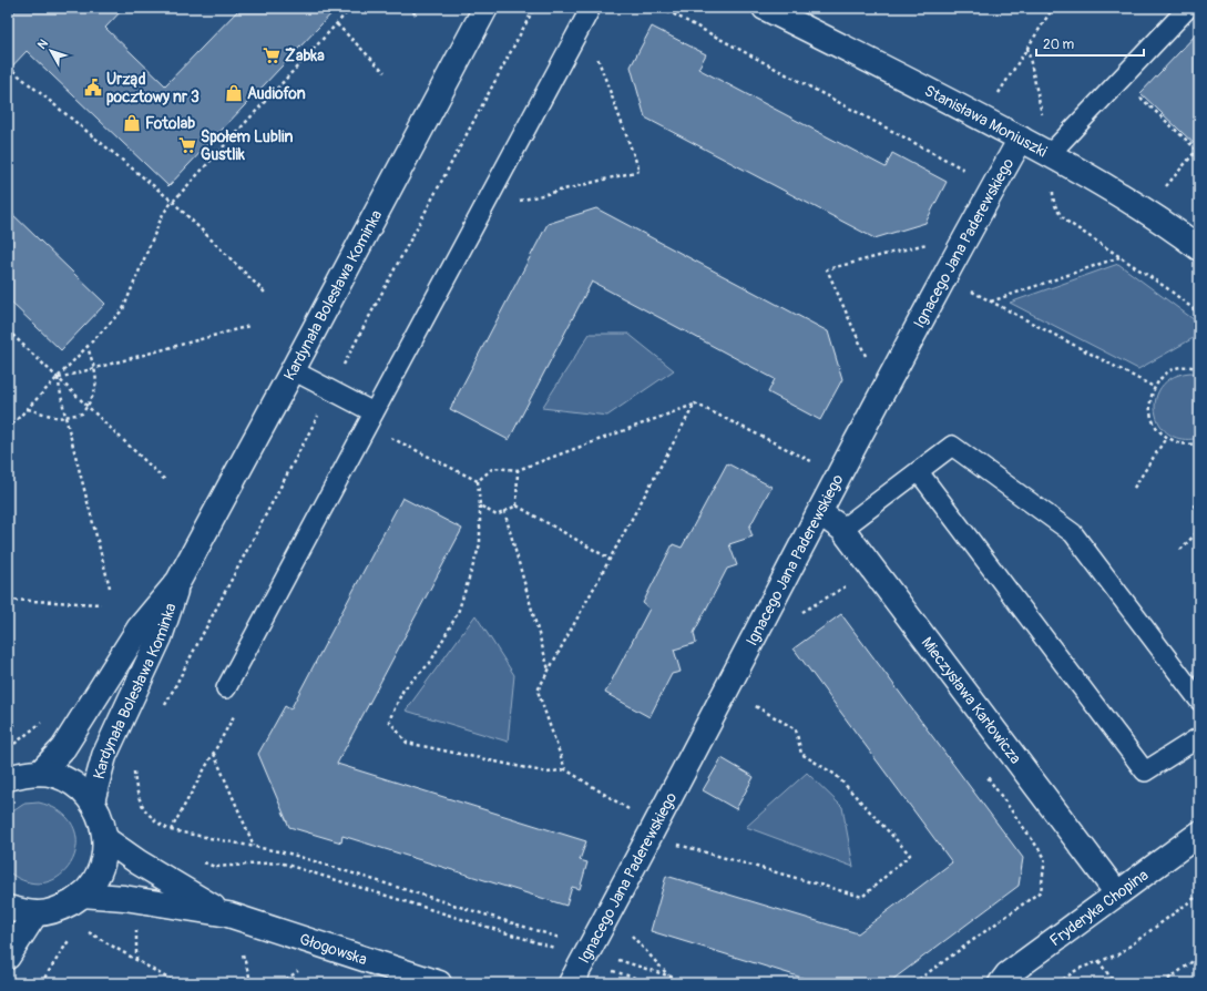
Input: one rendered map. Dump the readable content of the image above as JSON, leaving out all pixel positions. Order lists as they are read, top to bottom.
{
  "streets": {
    "street": [
      "Stanisława Moniuszki",
      "Ignacego Jana Paderewskiego",
      "Kardynała Bolesława Kominka",
      "Mieczysława Karłowicza",
      "Fryderyka Chopina",
      "Głogowska"
    ]
  },
  "crossings": [
    ["Stanisława Moniuszki", "Ignacego Jana Paderewskiego"],
    ["Ignacego Jana Paderewskiego", "Mieczysława Karłowicza"],
    ["Mieczysława Karłowicza", "Fryderyka Chopina"]
  ],
  "places": {
    "supermarket": ["Żabka", "Społem Lublin Gustlik"],
    "public building": ["Urząd pocztowy nr 3"],
    "shop": ["Audiofon", "Fotolab"]
  },
  "scale_bar": "20 m",
  "north": "top left"
}
